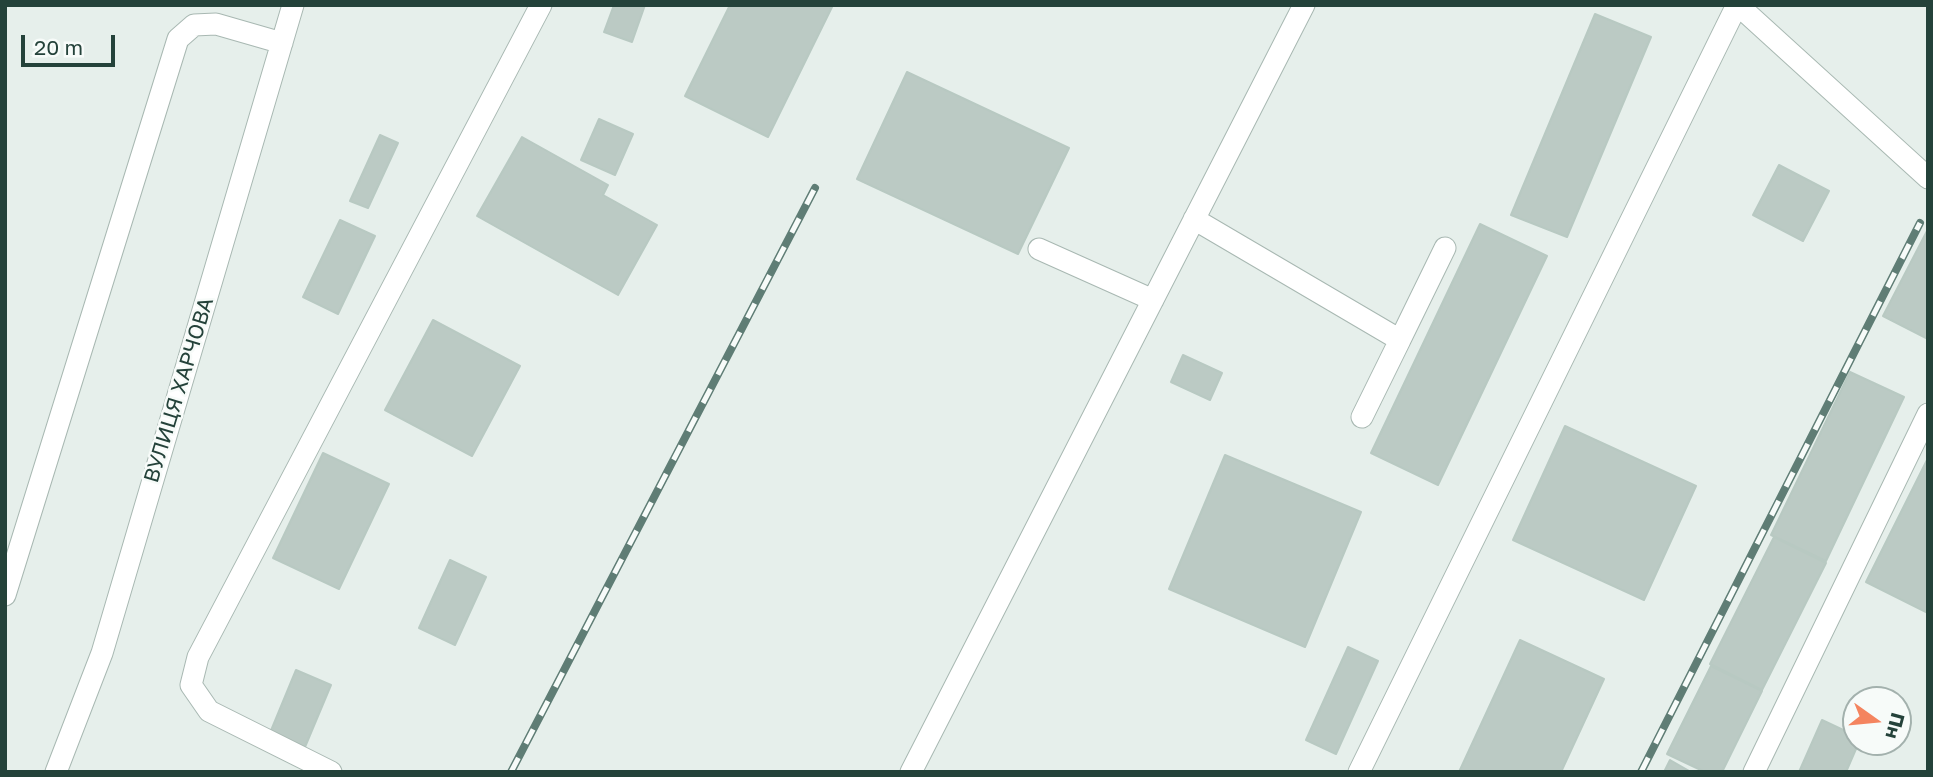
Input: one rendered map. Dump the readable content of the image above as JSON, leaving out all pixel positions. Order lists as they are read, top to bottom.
{
  "streets": {
    "street": ["ВУЛИЦЯ ХАРЧОВА"]
  },
  "scale_bar": "20 m",
  "north": "right"
}
